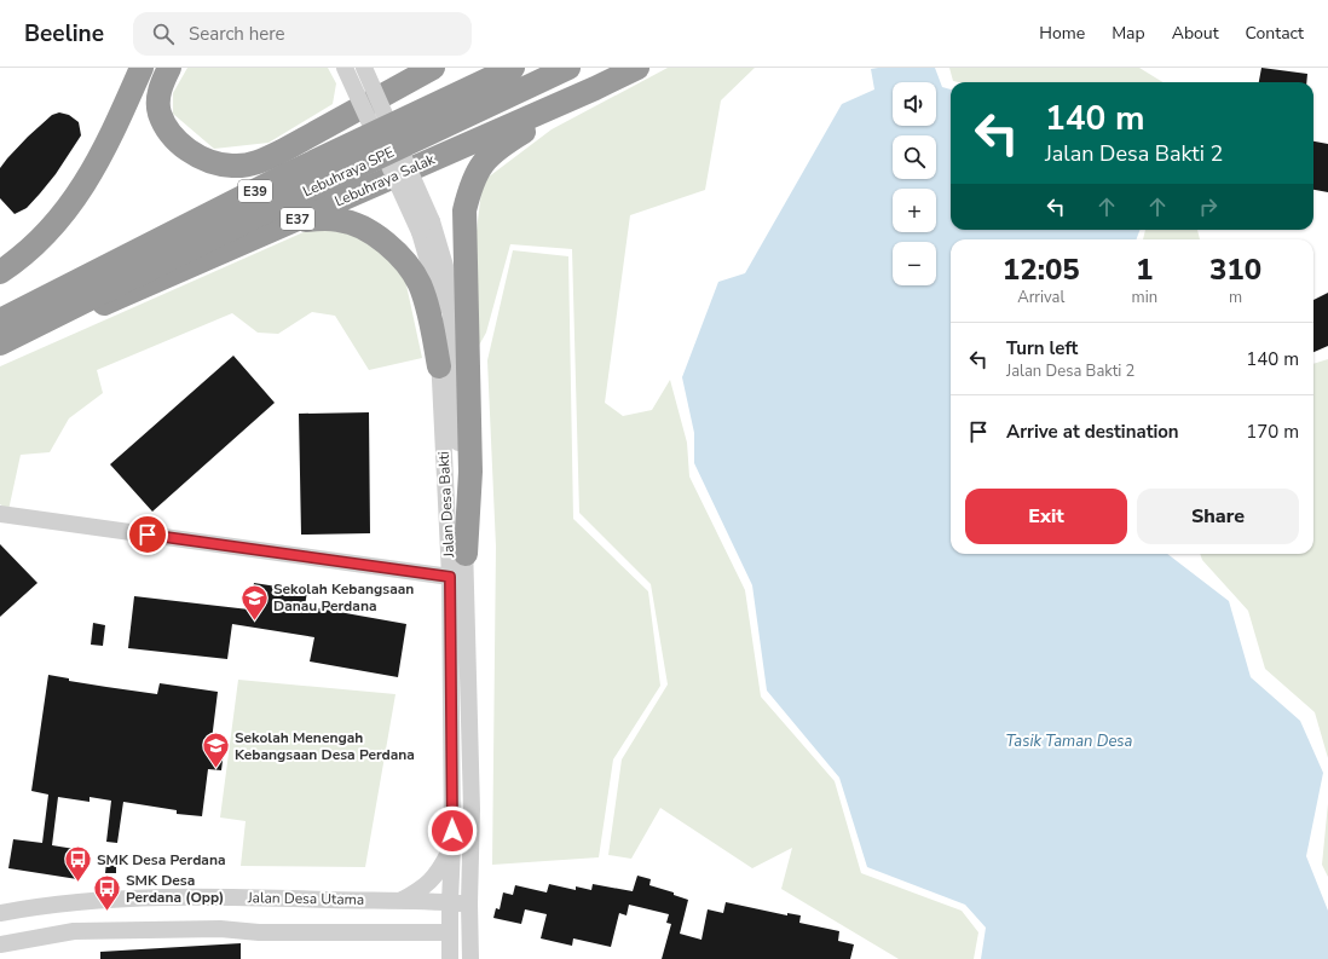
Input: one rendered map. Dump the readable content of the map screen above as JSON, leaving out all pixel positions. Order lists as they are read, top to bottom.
{
  "streets": {
    "highway": [
      "Lebuhraya SPE",
      "Lebuhraya Salak",
      "E39",
      "E37"
    ],
    "street": ["Jalan Desa Bakti", "Jalan Desa Utama"]
  },
  "crossings": [
    ["Jalan Desa Bakti", "Jalan Desa Utama"]
  ],
  "water": ["Tasik Taman Desa"],
  "places": {
    "school or university": ["Sekolah Kebangsaan Danau Perdana", "Sekolah Menengah Kebangsaan Desa Perdana"],
    "bus stop": ["SMK Desa Perdana", "SMK Desa Perdana (Opp)"]
  },
  "page": {
    "header": "Beeline",
    "search": "Search here",
    "nav": [
      "Home",
      "Map",
      "About",
      "Contact"
    ],
    "map_buttons": ["+", "−"],
    "turn": ["140 m", "Jalan Desa Bakti 2"],
    "eta": [
      "12:05",
      "Arrival",
      "1",
      "min",
      "310",
      "m"
    ],
    "list": [
      {
        "name": "Turn left",
        "note": "Jalan Desa Bakti 2",
        "value": "140 m"
      },
      {
        "name": "Arrive at destination",
        "value": "170 m"
      }
    ],
    "buttons": ["Exit", "Share"]
  }
}
